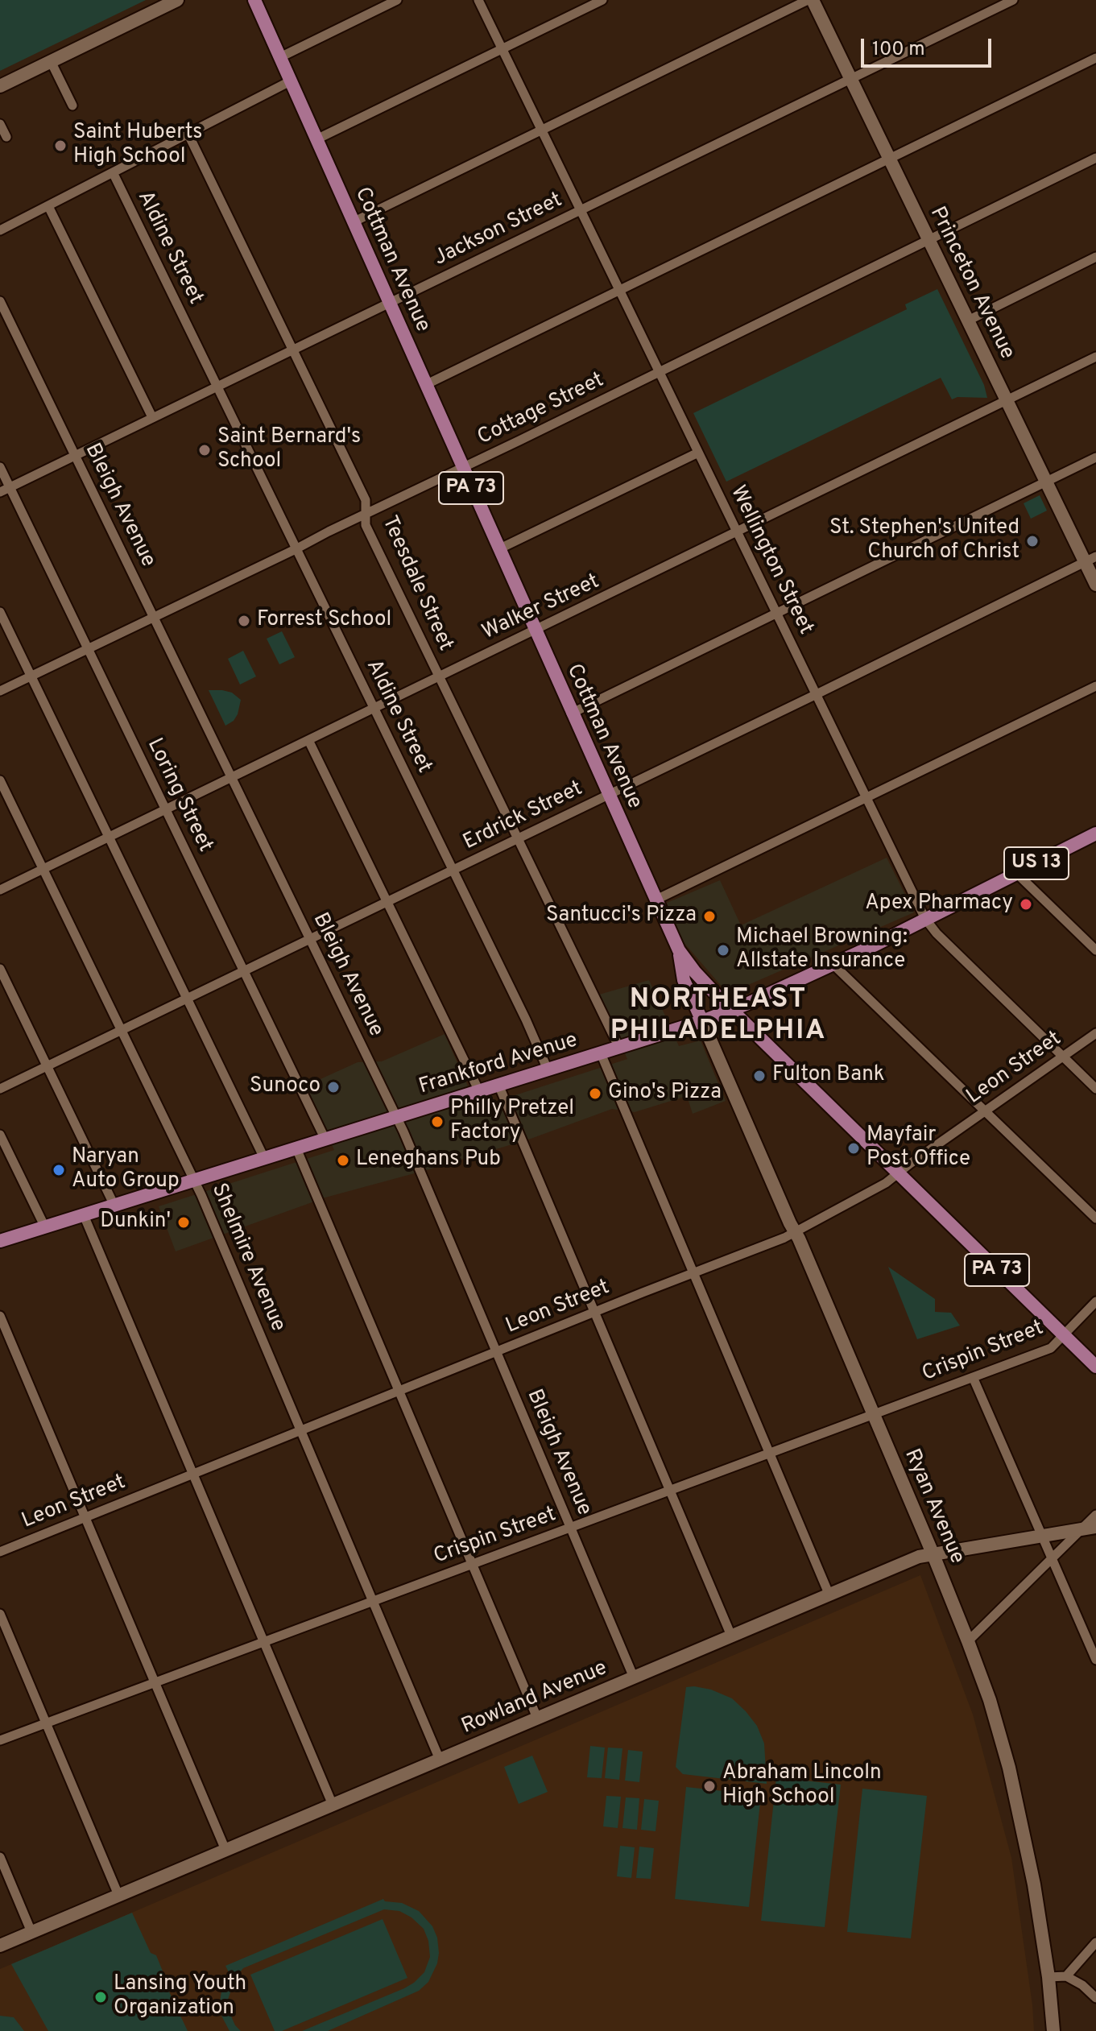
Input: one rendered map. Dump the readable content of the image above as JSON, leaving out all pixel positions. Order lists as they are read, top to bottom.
{
  "streets": {
    "main road": [
      "Cottman Avenue",
      "PA 73",
      "US 13",
      "Frankford Avenue"
    ],
    "street": [
      "Jackson Street",
      "Aldine Street",
      "Princeton Avenue",
      "Cottage Street",
      "Bleigh Avenue",
      "Wellington Street",
      "Teesdale Street",
      "Walker Street",
      "Loring Street",
      "Erdrick Street",
      "Leon Street",
      "Shelmire Avenue",
      "Crispin Street",
      "Ryan Avenue",
      "Rowland Avenue"
    ]
  },
  "crossings": [
    ["Jackson Street", "Aldine Street"],
    ["Jackson Street", "Cottman Avenue"],
    ["Jackson Street", "Princeton Avenue"],
    ["Jackson Street", "Bleigh Avenue"],
    ["Jackson Street", "Wellington Street"],
    ["Jackson Street", "Teesdale Street"],
    ["Jackson Street", "Loring Street"],
    ["Aldine Street", "Cottage Street"],
    ["Aldine Street", "Walker Street"],
    ["Aldine Street", "Erdrick Street"],
    ["Aldine Street", "Frankford Avenue"],
    ["Cottman Avenue", "Cottage Street"],
    ["Cottman Avenue", "Walker Street"],
    ["Cottman Avenue", "Erdrick Street"],
    ["Cottman Avenue", "Frankford Avenue"],
    ["Cottman Avenue", "Leon Street"],
    ["Cottman Avenue", "Crispin Street"],
    ["Princeton Avenue", "Cottage Street"],
    ["Princeton Avenue", "Walker Street"],
    ["Princeton Avenue", "Erdrick Street"],
    ["Cottage Street", "Bleigh Avenue"],
    ["Cottage Street", "Wellington Street"],
    ["Cottage Street", "Teesdale Street"],
    ["Cottage Street", "Loring Street"],
    ["Bleigh Avenue", "Walker Street"],
    ["Bleigh Avenue", "Erdrick Street"],
    ["Bleigh Avenue", "Frankford Avenue"],
    ["Bleigh Avenue", "Leon Street"],
    ["Bleigh Avenue", "Crispin Street"],
    ["Bleigh Avenue", "Rowland Avenue"],
    ["Wellington Street", "Walker Street"],
    ["Wellington Street", "Erdrick Street"],
    ["Wellington Street", "Frankford Avenue"],
    ["Wellington Street", "Leon Street"],
    ["Teesdale Street", "Walker Street"],
    ["Teesdale Street", "Erdrick Street"],
    ["Teesdale Street", "Frankford Avenue"],
    ["Walker Street", "Loring Street"],
    ["Walker Street", "Shelmire Avenue"],
    ["Loring Street", "Erdrick Street"],
    ["Loring Street", "Frankford Avenue"],
    ["Erdrick Street", "Shelmire Avenue"],
    ["Frankford Avenue", "Shelmire Avenue"],
    ["Frankford Avenue", "Ryan Avenue"],
    ["Leon Street", "Shelmire Avenue"],
    ["Leon Street", "Ryan Avenue"],
    ["Shelmire Avenue", "Crispin Street"],
    ["Shelmire Avenue", "Rowland Avenue"],
    ["Crispin Street", "Ryan Avenue"],
    ["Ryan Avenue", "Rowland Avenue"]
  ],
  "districts": ["NORTHEAST PHILADELPHIA"],
  "places": [
    "Saint Huberts High School",
    "Saint Bernard's School",
    "St. Stephen's United Church of Christ",
    "Forrest School",
    "Apex Pharmacy",
    "Santucci's Pizza",
    "Michael Browning: Allstate Insurance",
    "Fulton Bank",
    "Sunoco",
    "Gino's Pizza",
    "Philly Pretzel Factory",
    "Mayfair Post Office",
    "Leneghans Pub",
    "Naryan Auto Group",
    "Dunkin'",
    "Abraham Lincoln High School",
    "Lansing Youth Organization"
  ],
  "scale_bar": "100 m"
}
